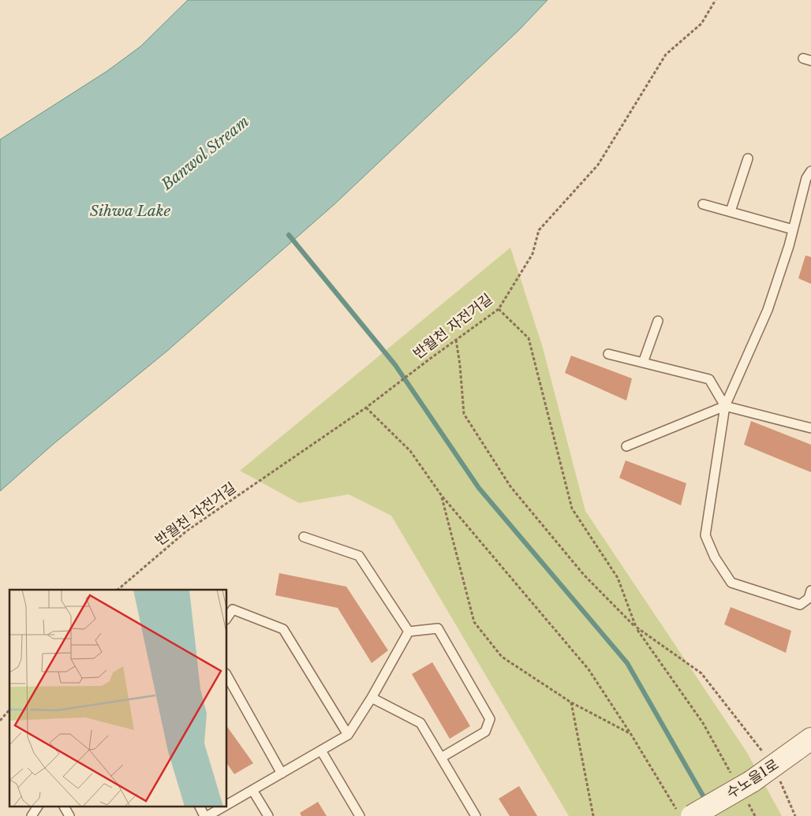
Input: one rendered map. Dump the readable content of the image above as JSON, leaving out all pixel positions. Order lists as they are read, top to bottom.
{
  "streets": {
    "street": ["수노을1로"],
    "path": ["반월천 자전거길"]
  },
  "water": ["Banwol Stream", "Sihwa Lake"]
}
